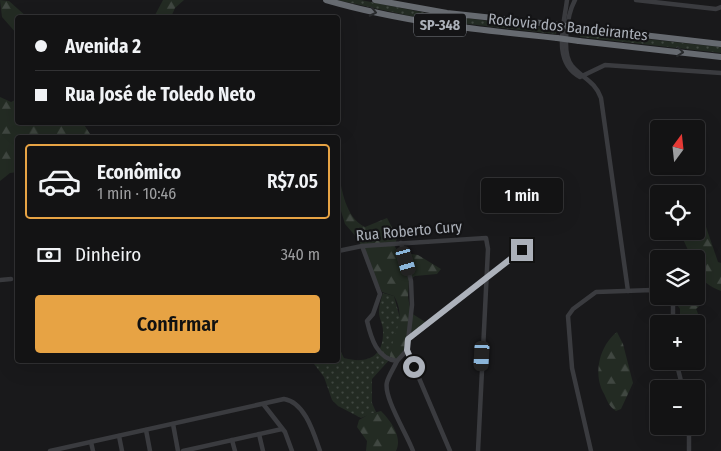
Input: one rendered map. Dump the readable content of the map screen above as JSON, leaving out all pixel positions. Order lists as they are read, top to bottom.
{
  "streets": {
    "highway": ["SP-348", "Rodovia dos Bandeirantes"],
    "street": ["Rua Roberto Cury"]
  },
  "north": "top",
  "page": {
    "banner": ["Avenida 2", "Rua José de Toledo Neto"],
    "map_buttons": ["+", "−"],
    "list": [
      {
        "name": "Econômico",
        "note": "1 min · 10:46",
        "value": "R$7.05"
      }
    ],
    "bubble": "1 min",
    "pay": ["Dinheiro", "340 m"],
    "buttons": "Confirmar"
  }
}
